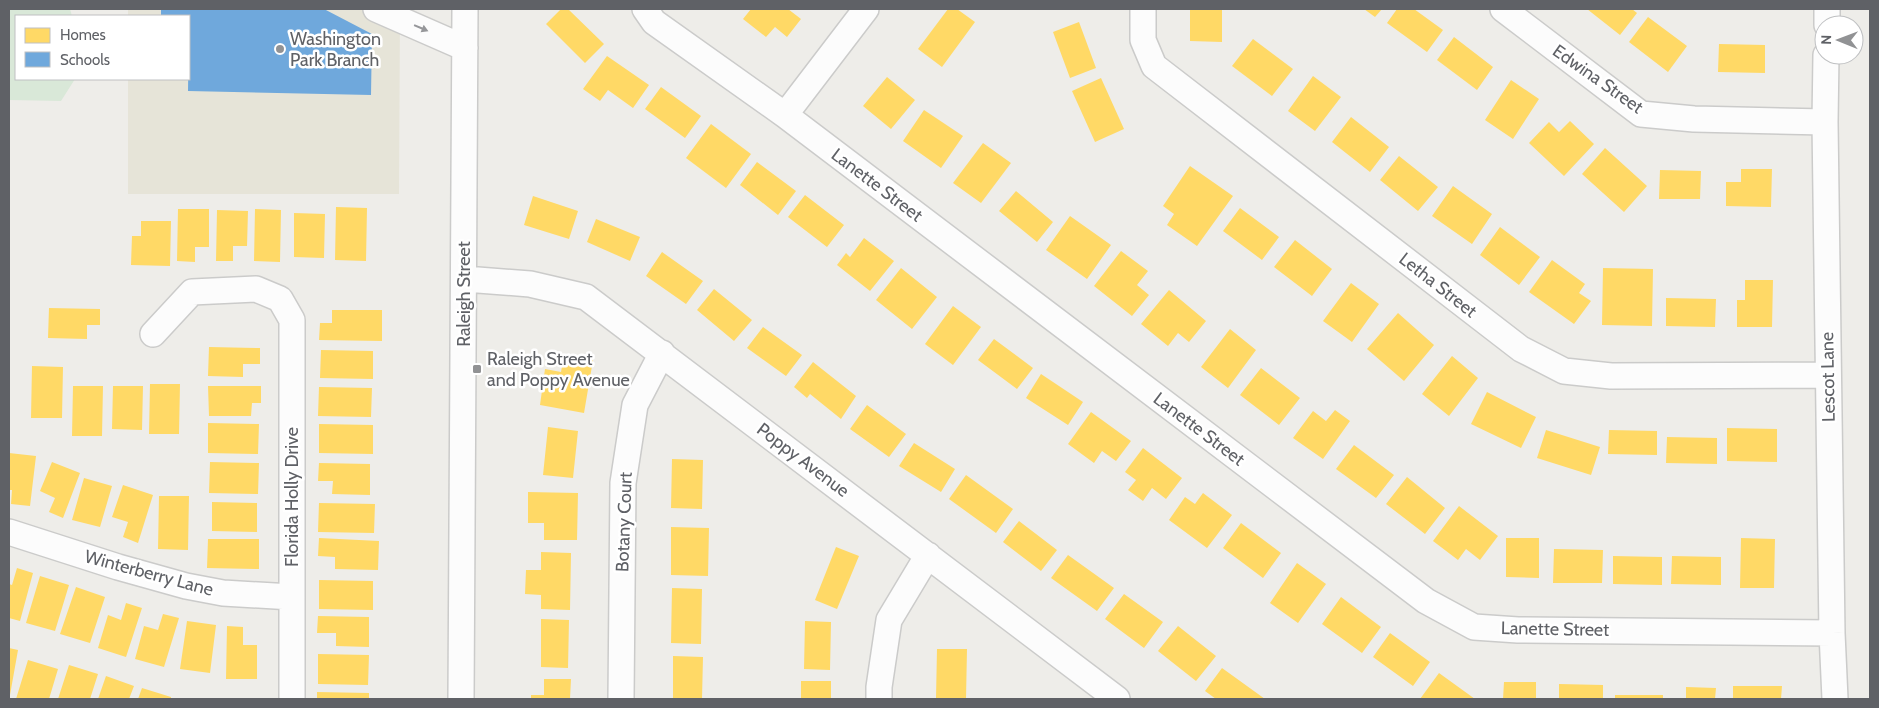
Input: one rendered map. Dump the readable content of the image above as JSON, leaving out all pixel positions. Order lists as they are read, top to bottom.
{
  "streets": {
    "street": [
      "Edwina Street",
      "Lanette Street",
      "Letha Street",
      "Raleigh Street",
      "Lescot Lane",
      "Poppy Avenue",
      "Florida Holly Drive",
      "Botany Court",
      "Winterberry Lane"
    ]
  },
  "crossings": [
    ["Edwina Street", "Lescot Lane"],
    ["Lanette Street", "Lescot Lane"],
    ["Letha Street", "Lescot Lane"],
    ["Raleigh Street", "Poppy Avenue"],
    ["Poppy Avenue", "Botany Court"],
    ["Florida Holly Drive", "Winterberry Lane"]
  ],
  "places": {
    "other": ["Washington Park Branch"],
    "transit": ["Raleigh Street and Poppy Avenue"]
  },
  "legend": ["Homes", "Schools"],
  "north": "left"
}
